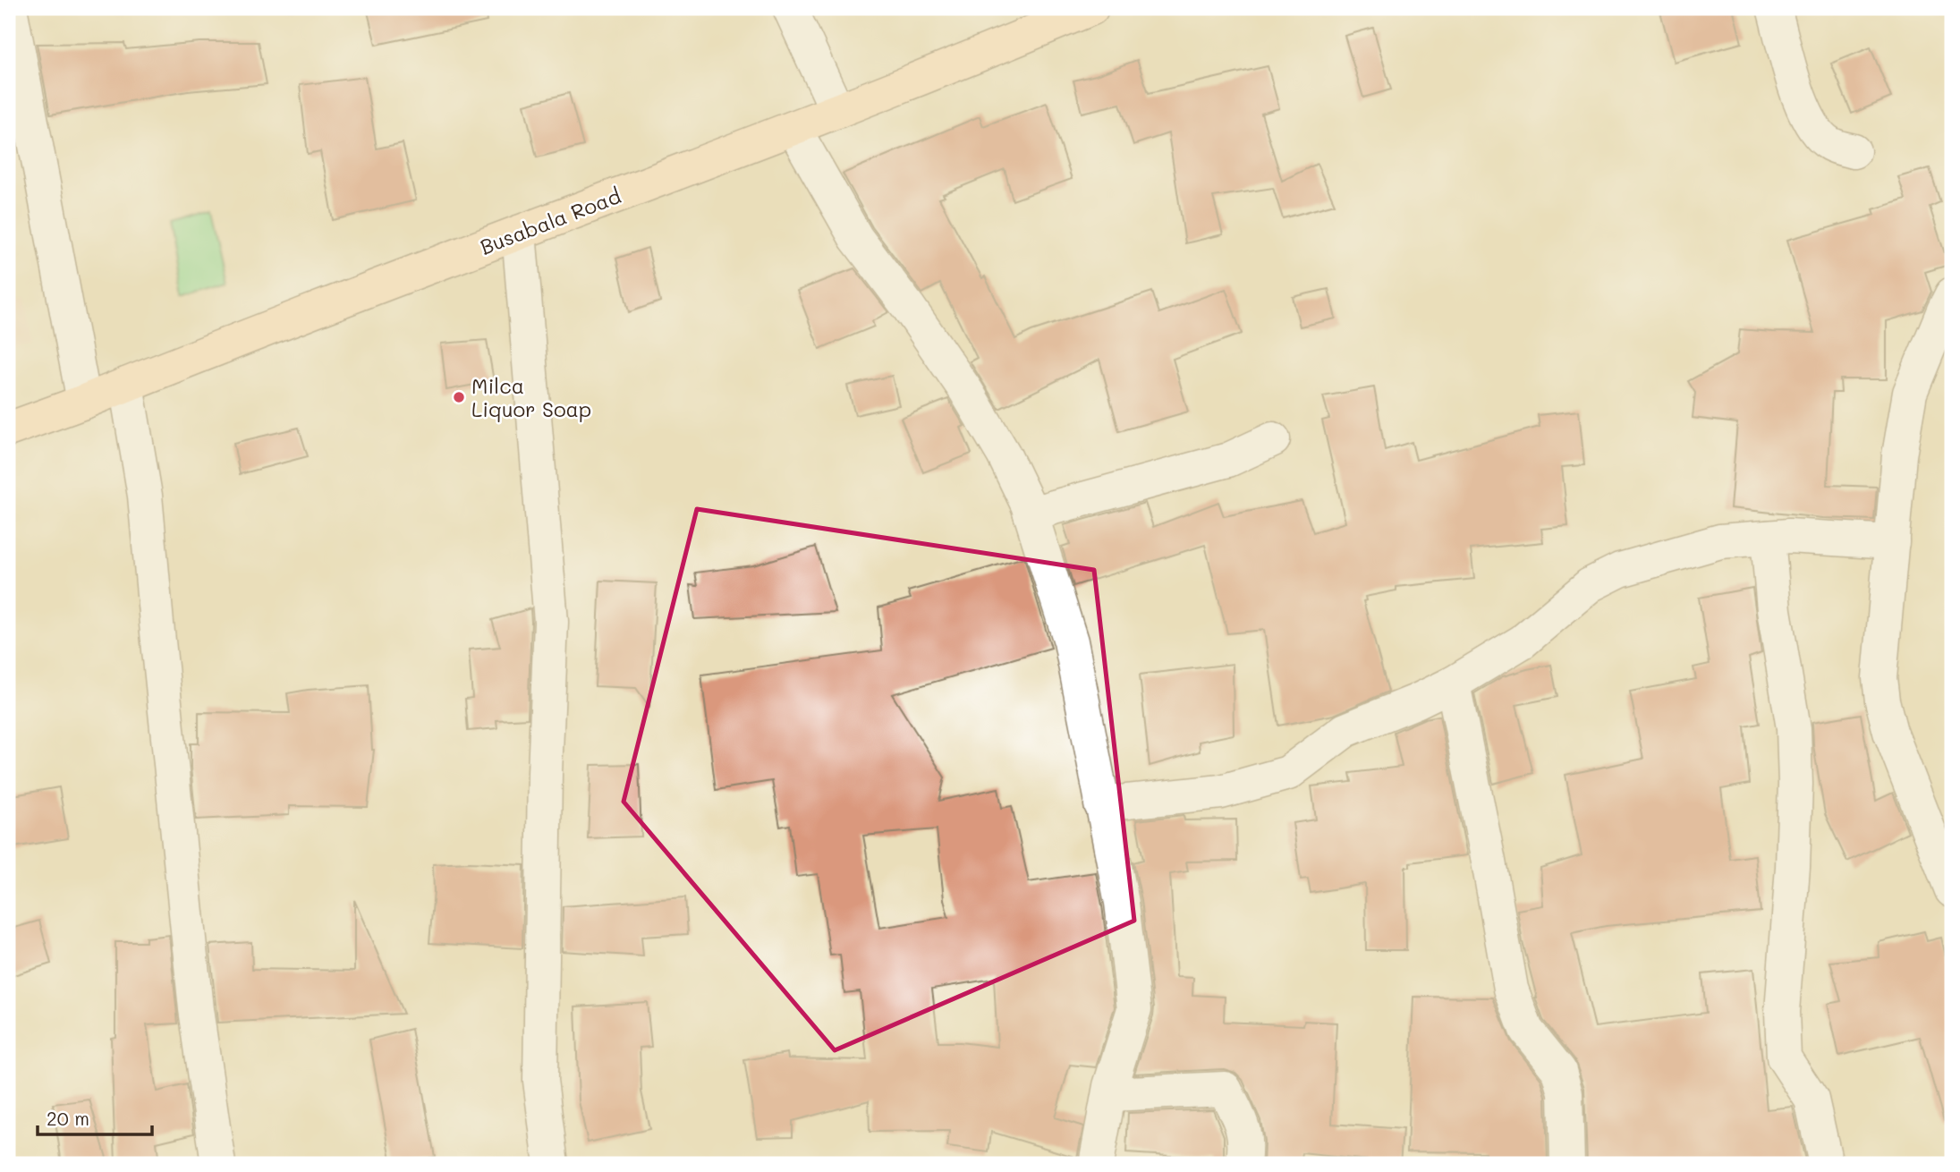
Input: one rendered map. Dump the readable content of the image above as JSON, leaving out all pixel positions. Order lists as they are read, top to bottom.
{
  "streets": {
    "street": ["Busabala Road"]
  },
  "places": ["Milca Liquor Soap"],
  "scale_bar": "20 m"
}
